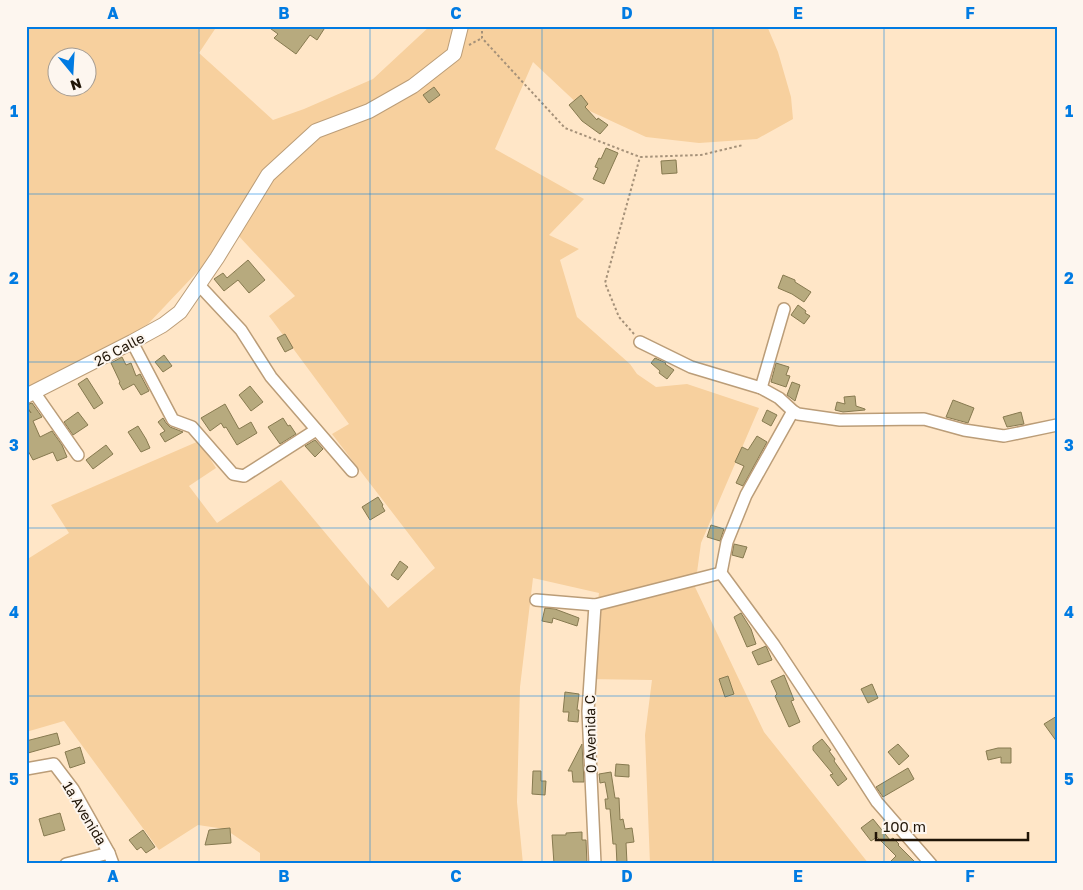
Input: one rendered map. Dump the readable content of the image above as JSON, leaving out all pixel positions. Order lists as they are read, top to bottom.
{
  "streets": {
    "street": ["26 Calle", "0 Avenida C", "1a Avenida"]
  },
  "scale_bar": "100 m",
  "north": "bottom",
  "grid": {
    "columns": [
      "A",
      "B",
      "C",
      "D",
      "E",
      "F"
    ],
    "rows": [
      "1",
      "2",
      "3",
      "4",
      "5"
    ]
  }
}
